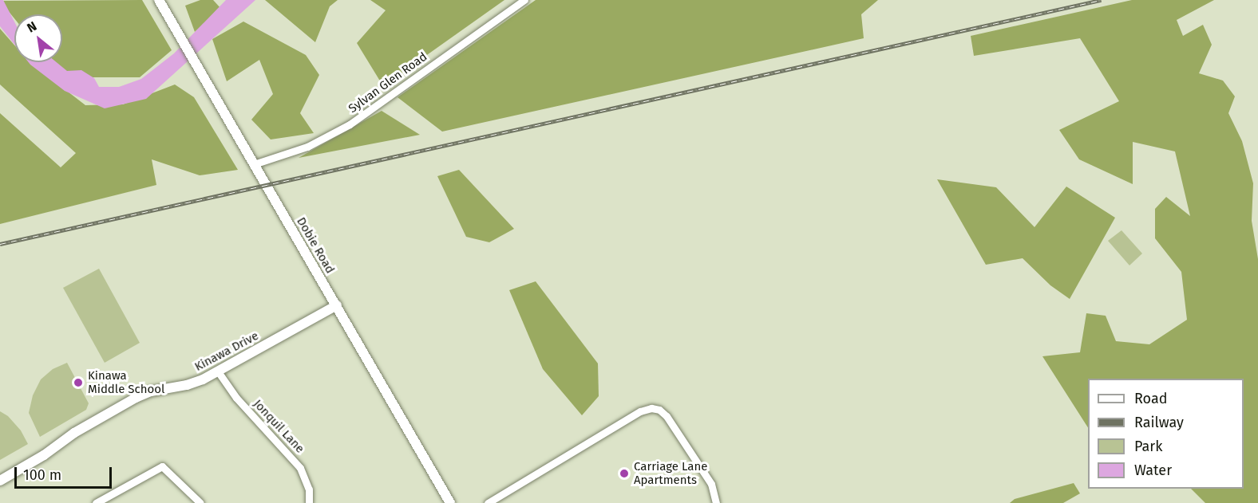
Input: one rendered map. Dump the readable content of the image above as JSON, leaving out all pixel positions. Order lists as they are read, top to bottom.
{
  "streets": {
    "street": [
      "Sylvan Glen Road",
      "Dobie Road",
      "Kinawa Drive",
      "Jonquil Lane"
    ]
  },
  "crossings": [
    ["Sylvan Glen Road", "Dobie Road"],
    ["Dobie Road", "Kinawa Drive"],
    ["Kinawa Drive", "Jonquil Lane"]
  ],
  "places": ["Kinawa Middle School", "Carriage Lane Apartments"],
  "legend": [
    "Road",
    "Railway",
    "Park",
    "Water"
  ],
  "scale_bar": "100 m",
  "north": "top left"
}
